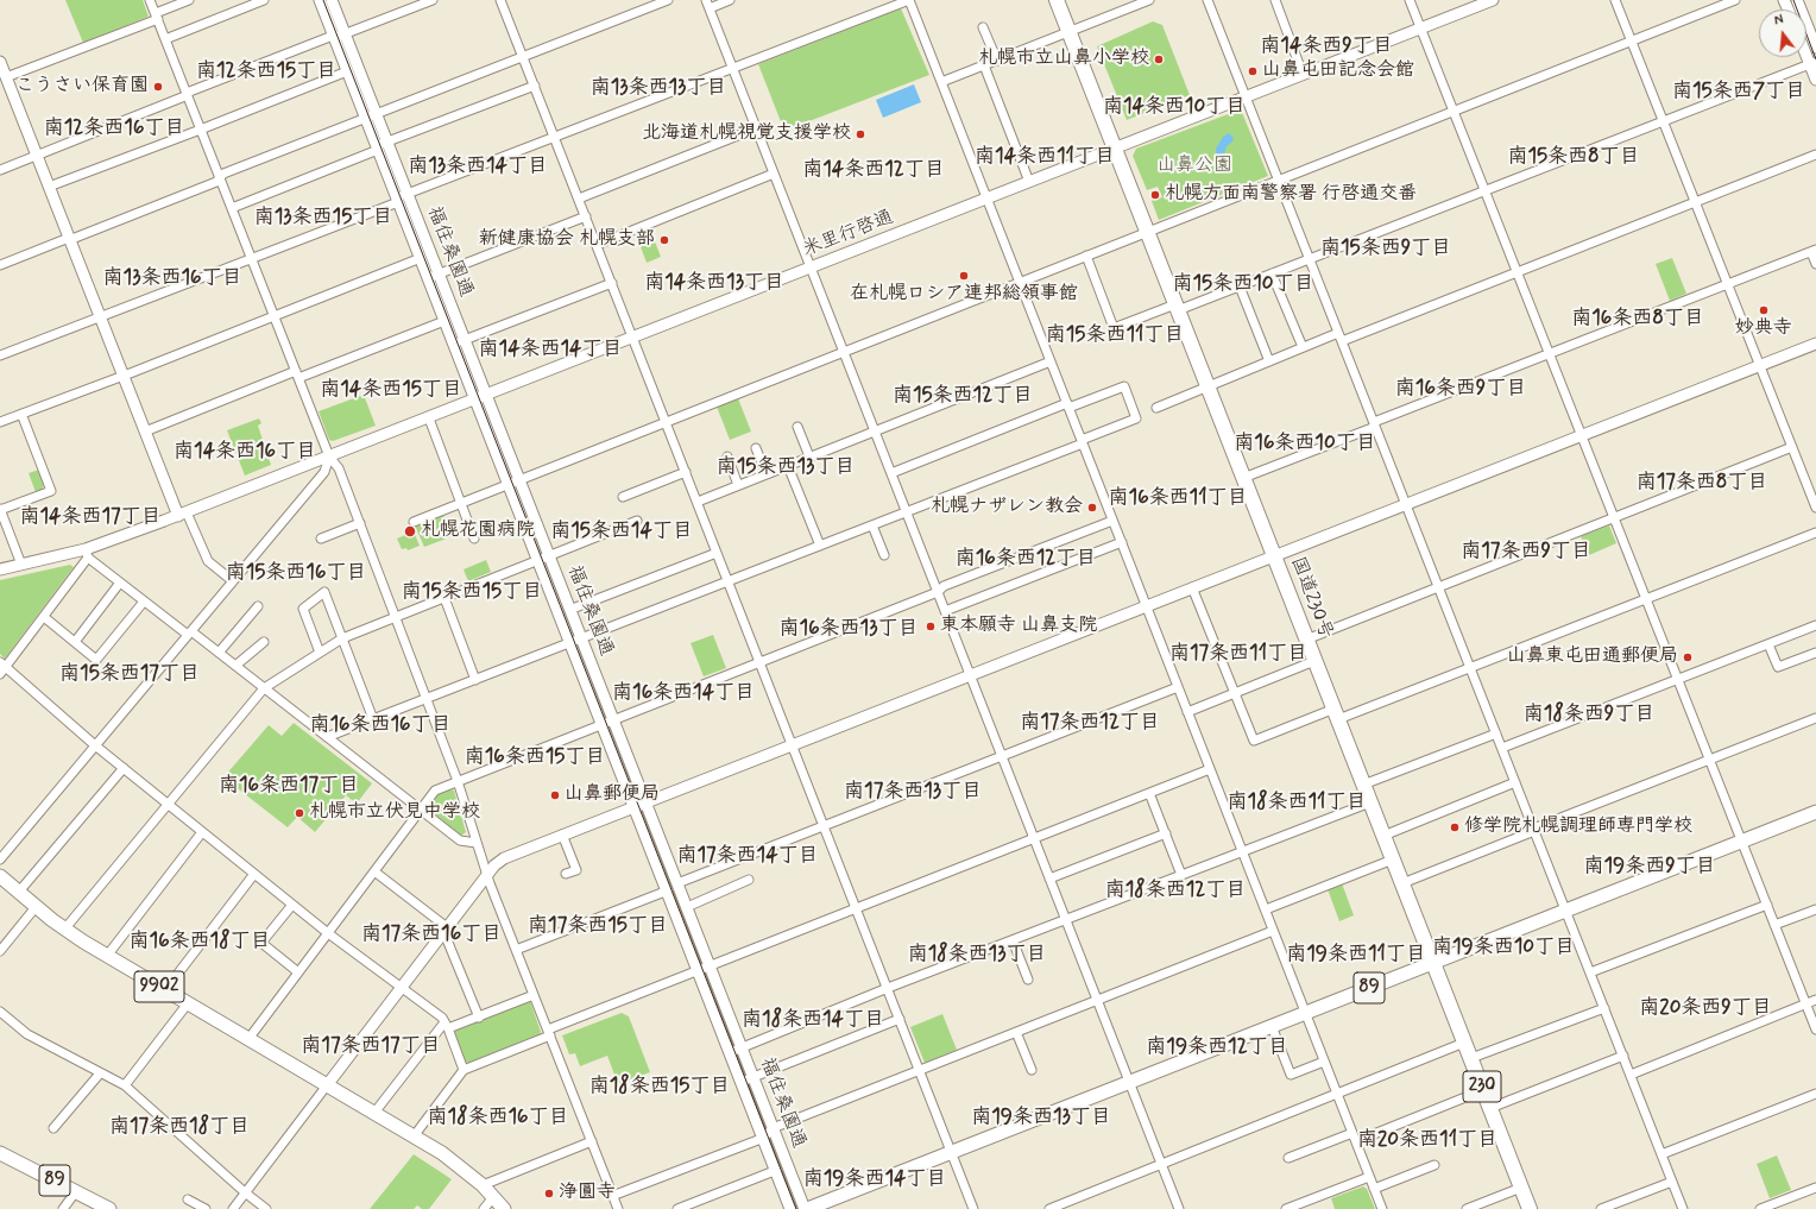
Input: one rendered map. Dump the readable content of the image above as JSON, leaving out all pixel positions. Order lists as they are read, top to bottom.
{
  "streets": {
    "highway": ["国道230号", "230"],
    "main road": ["9902", "89"],
    "street": ["米里行啓通", "福住桑園通"]
  },
  "crossings": [
    ["米里行啓通", "福住桑園通"],
    ["米里行啓通", "国道230号"],
    ["福住桑園通", "89"],
    ["国道230号", "89"]
  ],
  "districts": [
    "南14条西9丁目",
    "南12条西15丁目",
    "南13条西13丁目",
    "南15条西7丁目",
    "南14条西10丁目",
    "南12条西16丁目",
    "南14条西11丁目",
    "南15条西8丁目",
    "南13条西14丁目",
    "南14条西12丁目",
    "南13条西15丁目",
    "南15条西9丁目",
    "南13条西16丁目",
    "南14条西13丁目",
    "南15条西10丁目",
    "南16条西8丁目",
    "南15条西11丁目",
    "南14条西14丁目",
    "南16条西9丁目",
    "南14条西15丁目",
    "南15条西12丁目",
    "南16条西10丁目",
    "南14条西16丁目",
    "南15条西13丁目",
    "南17条西8丁目",
    "南16条西11丁目",
    "南14条西17丁目",
    "南15条西14丁目",
    "南17条西9丁目",
    "南16条西12丁目",
    "南15条西16丁目",
    "南15条西15丁目",
    "南16条西13丁目",
    "南17条西11丁目",
    "南15条西17丁目",
    "南16条西14丁目",
    "南18条西9丁目",
    "南17条西12丁目",
    "南16条西16丁目",
    "南16条西15丁目",
    "南16条西17丁目",
    "南17条西13丁目",
    "南18条西11丁目",
    "南17条西14丁目",
    "南19条西9丁目",
    "南18条西12丁目",
    "南17条西15丁目",
    "南17条西16丁目",
    "南16条西18丁目",
    "南19条西10丁目",
    "南18条西13丁目",
    "南19条西11丁目",
    "南20条西9丁目",
    "南18条西14丁目",
    "南17条西17丁目",
    "南19条西12丁目",
    "南18条西15丁目",
    "南18条西16丁目",
    "南19条西13丁目",
    "南17条西18丁目",
    "南20条西11丁目",
    "南19条西14丁目"
  ],
  "parks": ["山鼻公園"],
  "places": [
    "札幌市立山鼻小学校",
    "山鼻屯田記念会館",
    "こうさい保育園",
    "北海道札幌視覚支援学校",
    "札幌方面南警察署 行啓通交番",
    "新健康協会 札幌支部",
    "在札幌ロシア連邦総領事館",
    "妙典寺",
    "札幌ナザレン教会",
    "札幌花園病院",
    "東本願寺 山鼻支院",
    "山鼻東屯田通郵便局",
    "山鼻郵便局",
    "札幌市立伏見中学校",
    "修学院札幌調理師専門学校",
    "浄圓寺"
  ],
  "north": "top"
}
